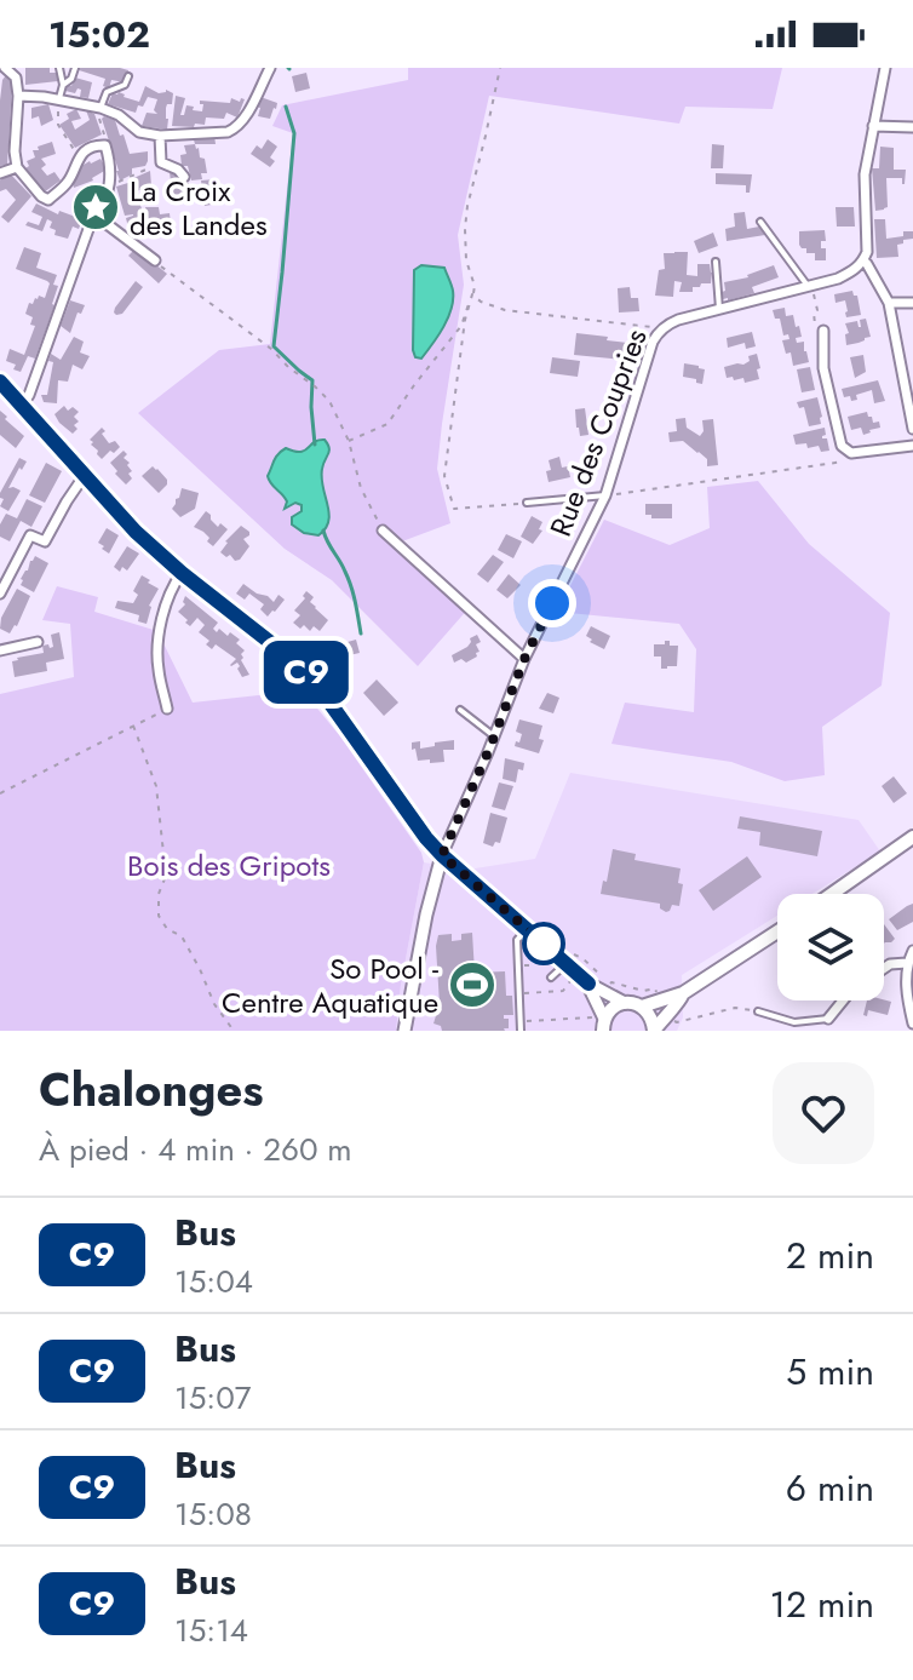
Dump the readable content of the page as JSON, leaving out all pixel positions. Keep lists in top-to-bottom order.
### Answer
{
  "streets": {
    "street": ["Rue des Coupries"]
  },
  "parks": ["Bois des Gripots"],
  "places": {
    "place": ["La Croix des Landes"],
    "sports": ["So Pool - Centre Aquatique"]
  },
  "lines": ["bus line C9"],
  "page": {
    "status": "15:02",
    "on_map": "C9",
    "heading": ["Chalonges", "À pied · 4 min · 260 m"],
    "list": [
      {
        "mark": "C9",
        "name": "Bus",
        "note": "15:04",
        "value": "2 min"
      },
      {
        "mark": "C9",
        "name": "Bus",
        "note": "15:07",
        "value": "5 min"
      },
      {
        "mark": "C9",
        "name": "Bus",
        "note": "15:08",
        "value": "6 min"
      },
      {
        "mark": "C9",
        "name": "Bus",
        "note": "15:14",
        "value": "12 min"
      }
    ]
  }
}
